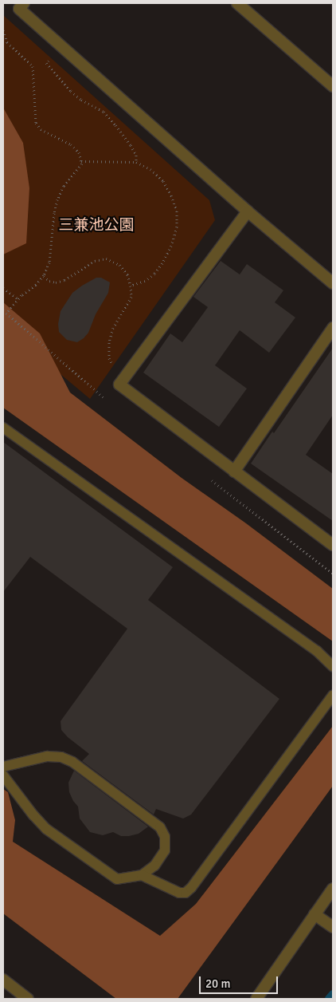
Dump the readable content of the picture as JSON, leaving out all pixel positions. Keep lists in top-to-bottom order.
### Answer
{
  "parks": ["三兼池公園"],
  "scale_bar": "20 m"
}
